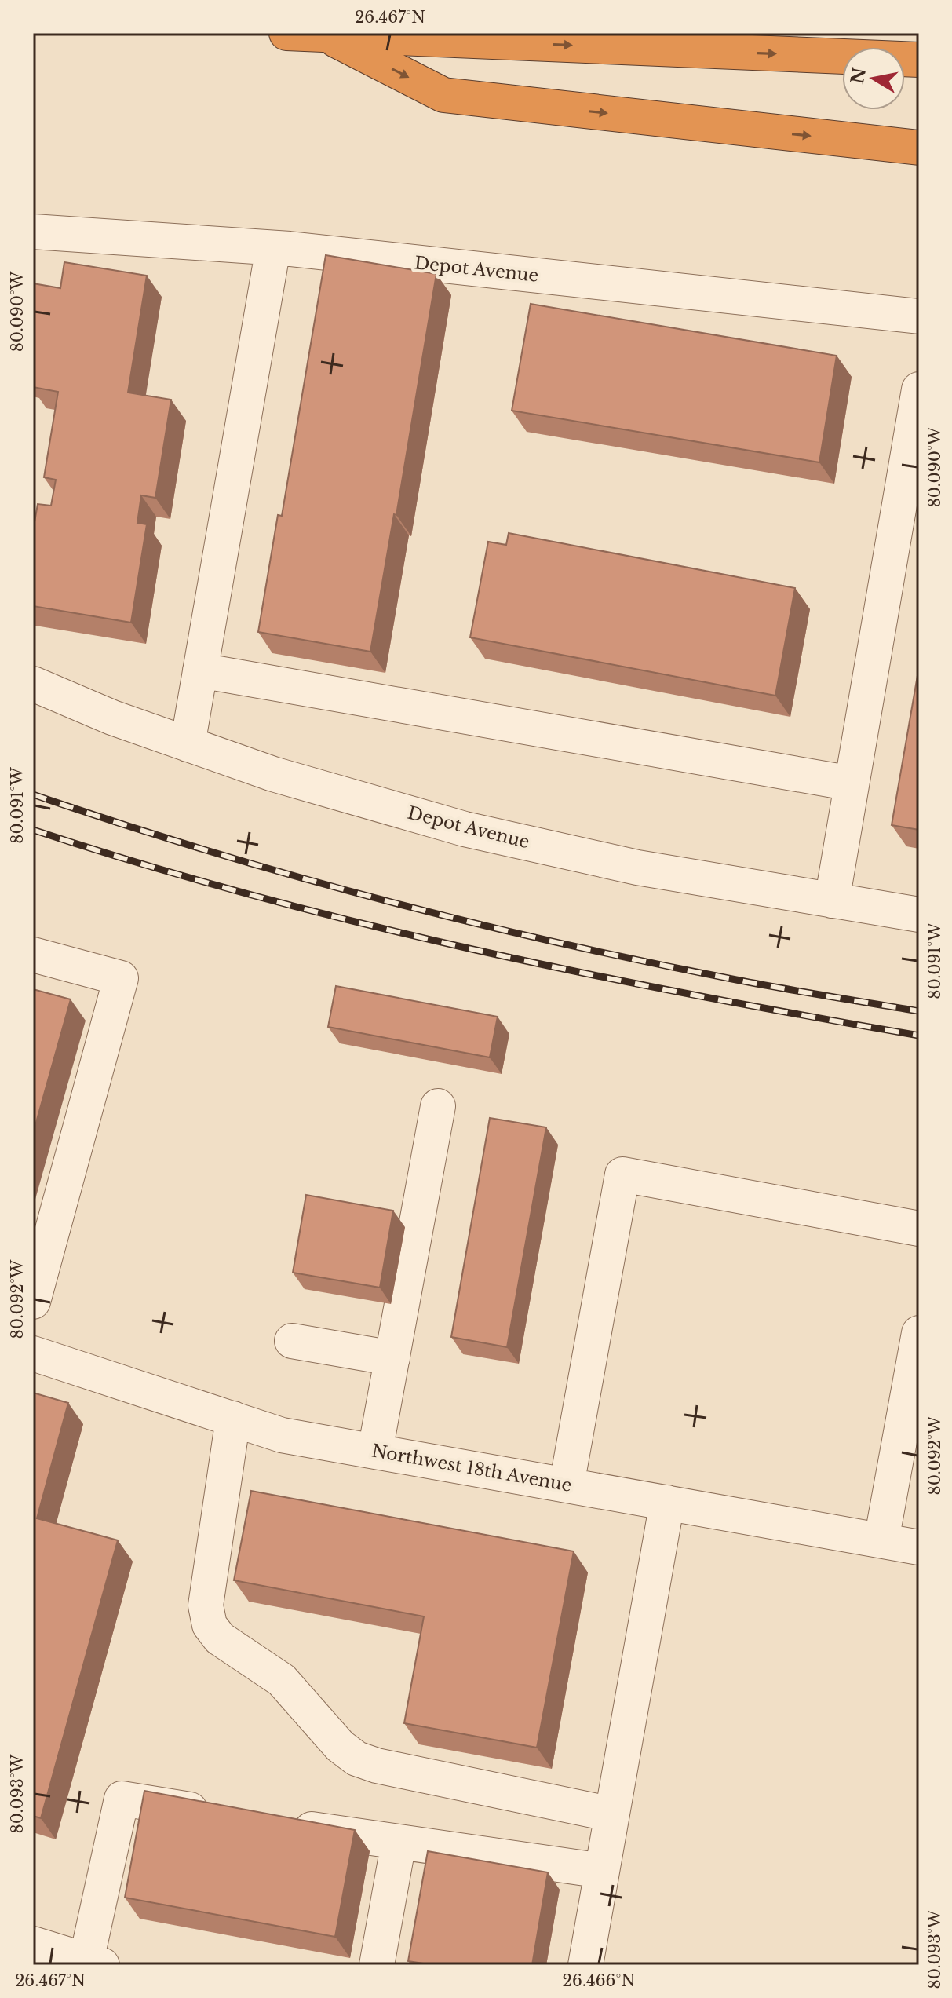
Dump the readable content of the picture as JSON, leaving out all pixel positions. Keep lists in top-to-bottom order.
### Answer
{
  "streets": {
    "street": ["Depot Avenue", "Northwest 18th Avenue"]
  },
  "north": "left",
  "coordinates": [
    "26.467°N",
    "80.090°W",
    "80.091°W",
    "80.092°W",
    "80.093°W",
    "26.466°N"
  ]
}
